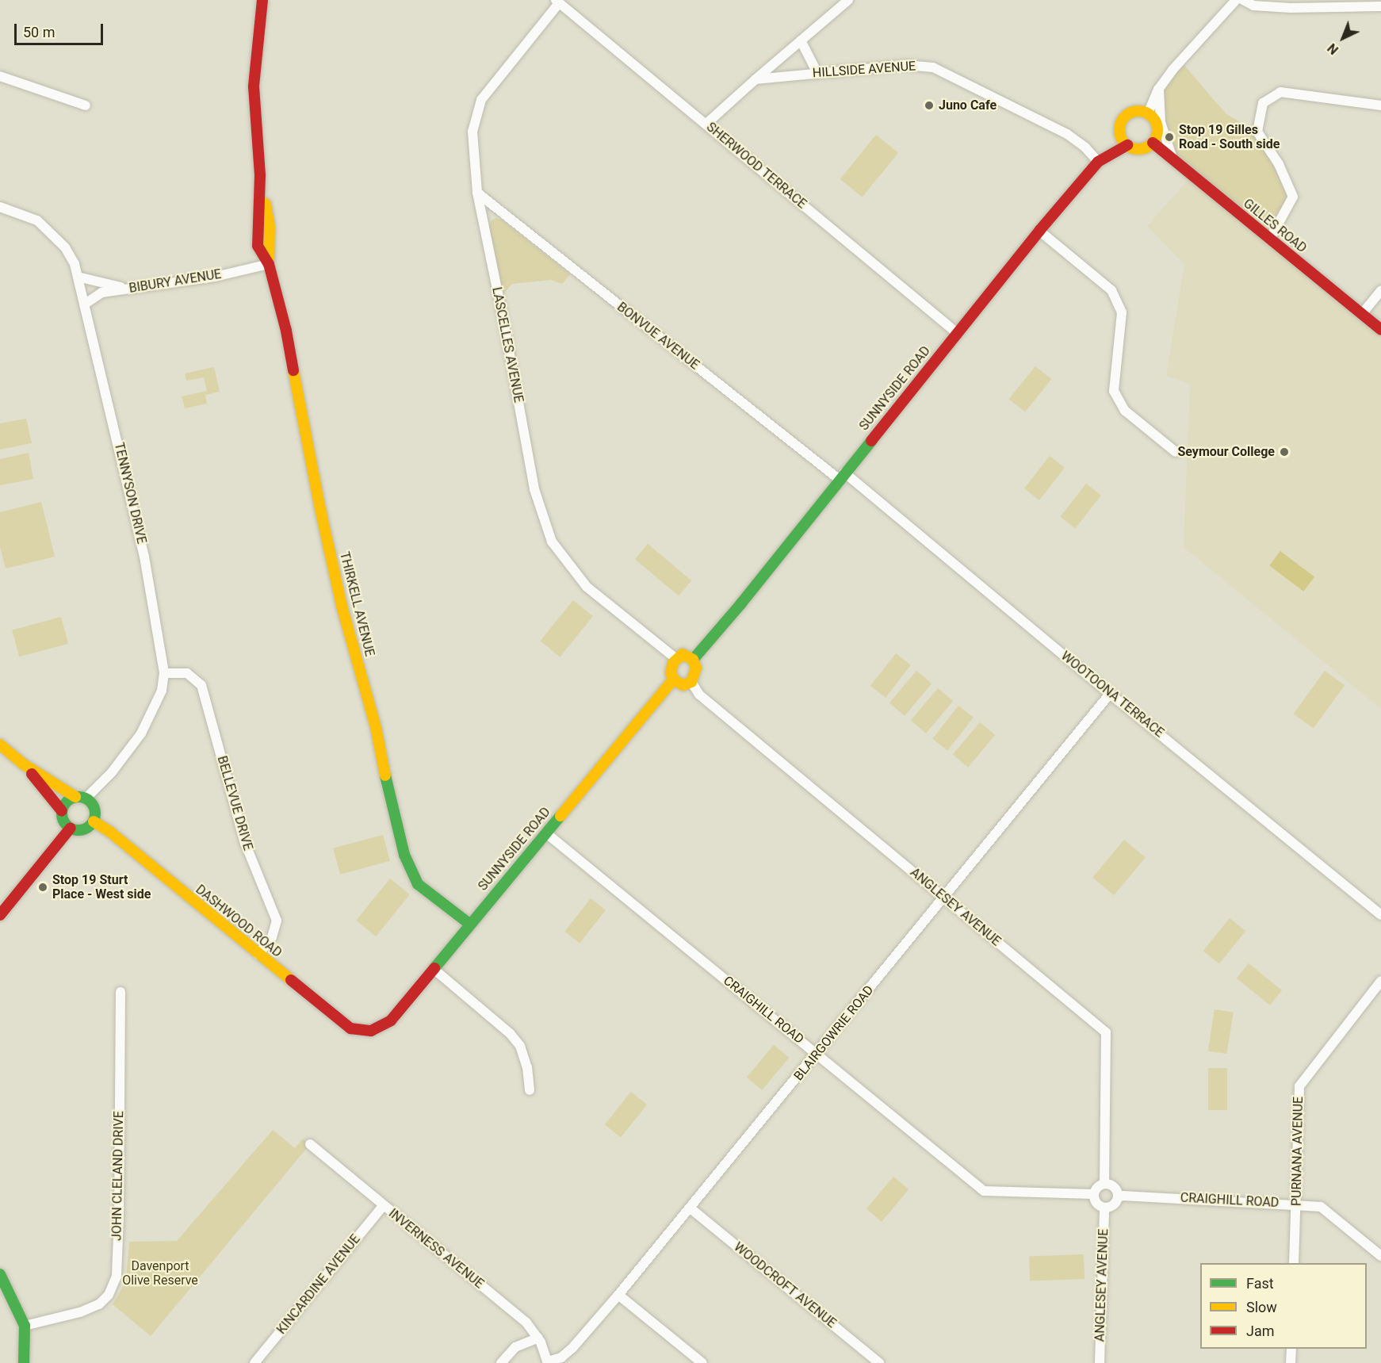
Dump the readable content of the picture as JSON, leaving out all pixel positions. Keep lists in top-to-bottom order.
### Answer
{
  "streets": {
    "street": [
      "HILLSIDE AVENUE",
      "SHERWOOD TERRACE",
      "GILLES ROAD",
      "BIBURY AVENUE",
      "BONVUE AVENUE",
      "LASCELLES AVENUE",
      "SUNNYSIDE ROAD",
      "TENNYSON DRIVE",
      "THIRKELL AVENUE",
      "WOOTOONA TERRACE",
      "BELLEVUE DRIVE",
      "ANGLESEY AVENUE",
      "DASHWOOD ROAD",
      "CRAIGHILL ROAD",
      "BLAIRGOWRIE ROAD",
      "PURNANA AVENUE",
      "JOHN CLELAND DRIVE",
      "INVERNESS AVENUE",
      "KINCARDINE AVENUE",
      "WOODCROFT AVENUE"
    ]
  },
  "crossings": [
    ["HILLSIDE AVENUE", "SUNNYSIDE ROAD"],
    ["SHERWOOD TERRACE", "LASCELLES AVENUE"],
    ["SHERWOOD TERRACE", "SUNNYSIDE ROAD"],
    ["GILLES ROAD", "SUNNYSIDE ROAD"],
    ["BIBURY AVENUE", "TENNYSON DRIVE"],
    ["BIBURY AVENUE", "THIRKELL AVENUE"],
    ["BONVUE AVENUE", "LASCELLES AVENUE"],
    ["BONVUE AVENUE", "SUNNYSIDE ROAD"],
    ["BONVUE AVENUE", "WOOTOONA TERRACE"],
    ["LASCELLES AVENUE", "SUNNYSIDE ROAD"],
    ["LASCELLES AVENUE", "ANGLESEY AVENUE"],
    ["SUNNYSIDE ROAD", "THIRKELL AVENUE"],
    ["SUNNYSIDE ROAD", "WOOTOONA TERRACE"],
    ["SUNNYSIDE ROAD", "ANGLESEY AVENUE"],
    ["SUNNYSIDE ROAD", "DASHWOOD ROAD"],
    ["SUNNYSIDE ROAD", "CRAIGHILL ROAD"],
    ["TENNYSON DRIVE", "BELLEVUE DRIVE"],
    ["TENNYSON DRIVE", "DASHWOOD ROAD"],
    ["WOOTOONA TERRACE", "BLAIRGOWRIE ROAD"],
    ["BELLEVUE DRIVE", "DASHWOOD ROAD"],
    ["ANGLESEY AVENUE", "CRAIGHILL ROAD"],
    ["ANGLESEY AVENUE", "BLAIRGOWRIE ROAD"],
    ["CRAIGHILL ROAD", "BLAIRGOWRIE ROAD"],
    ["CRAIGHILL ROAD", "PURNANA AVENUE"],
    ["BLAIRGOWRIE ROAD", "INVERNESS AVENUE"],
    ["BLAIRGOWRIE ROAD", "WOODCROFT AVENUE"],
    ["INVERNESS AVENUE", "KINCARDINE AVENUE"]
  ],
  "parks": ["Davenport Olive Reserve"],
  "places": [
    "Juno Cafe",
    "Stop 19 Gilles Road - South side",
    "Seymour College",
    "Stop 19 Sturt Place - West side"
  ],
  "legend": ["Fast", "Slow", "Jam"],
  "scale_bar": "50 m",
  "north": "bottom left"
}
